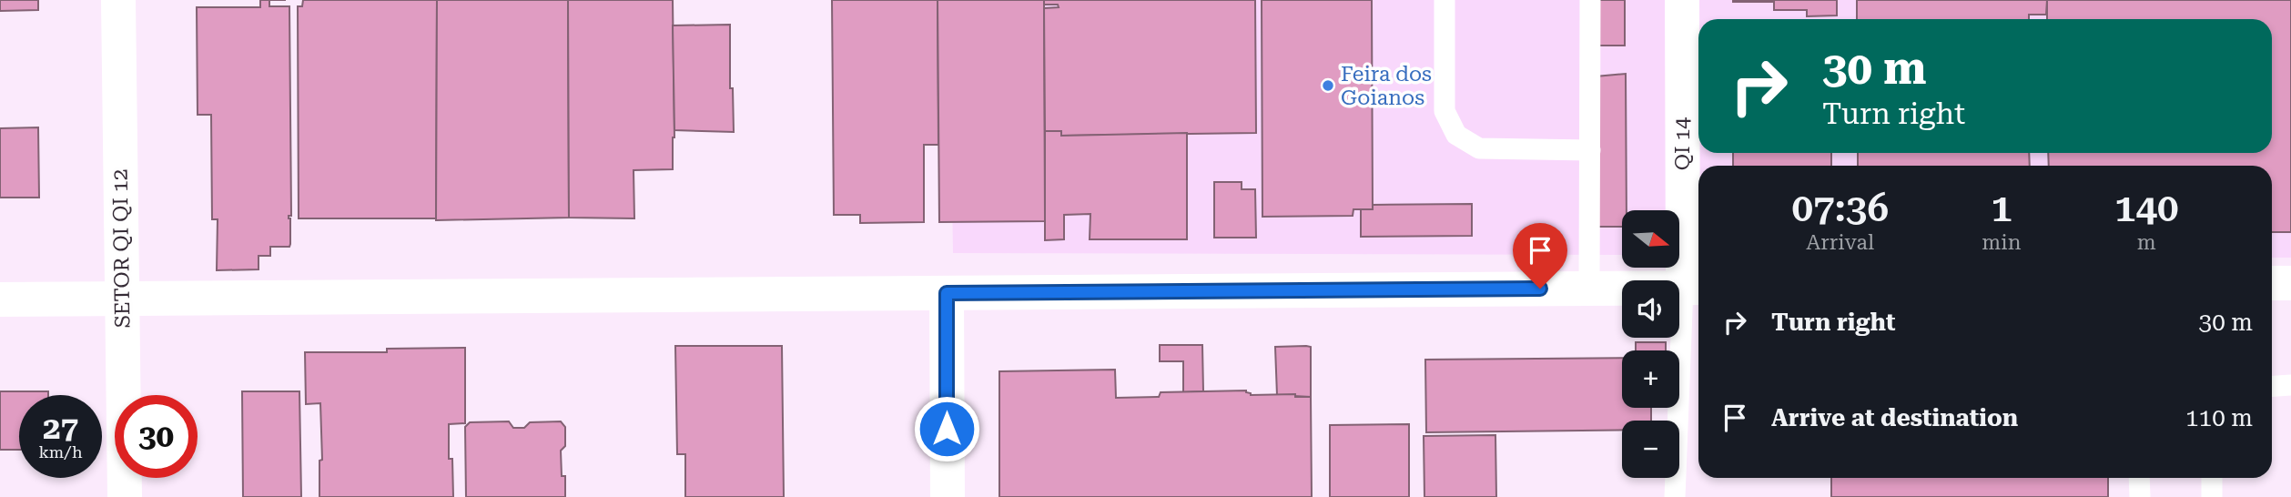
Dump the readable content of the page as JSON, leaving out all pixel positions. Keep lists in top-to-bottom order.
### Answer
{
  "streets": {
    "street": ["QI 14", "SETOR QI QI 12"]
  },
  "places": ["Feira dos Goianos"],
  "north": "right",
  "page": {
    "turn": ["30 m", "Turn right"],
    "eta": [
      "07:36",
      "Arrival",
      "1",
      "min",
      "140",
      "m"
    ],
    "map_buttons": ["+", "−"],
    "list": [
      {
        "name": "Turn right",
        "value": "30 m"
      },
      {
        "name": "Arrive at destination",
        "value": "110 m"
      }
    ],
    "speed": "27 km/h",
    "limit": "30"
  }
}
